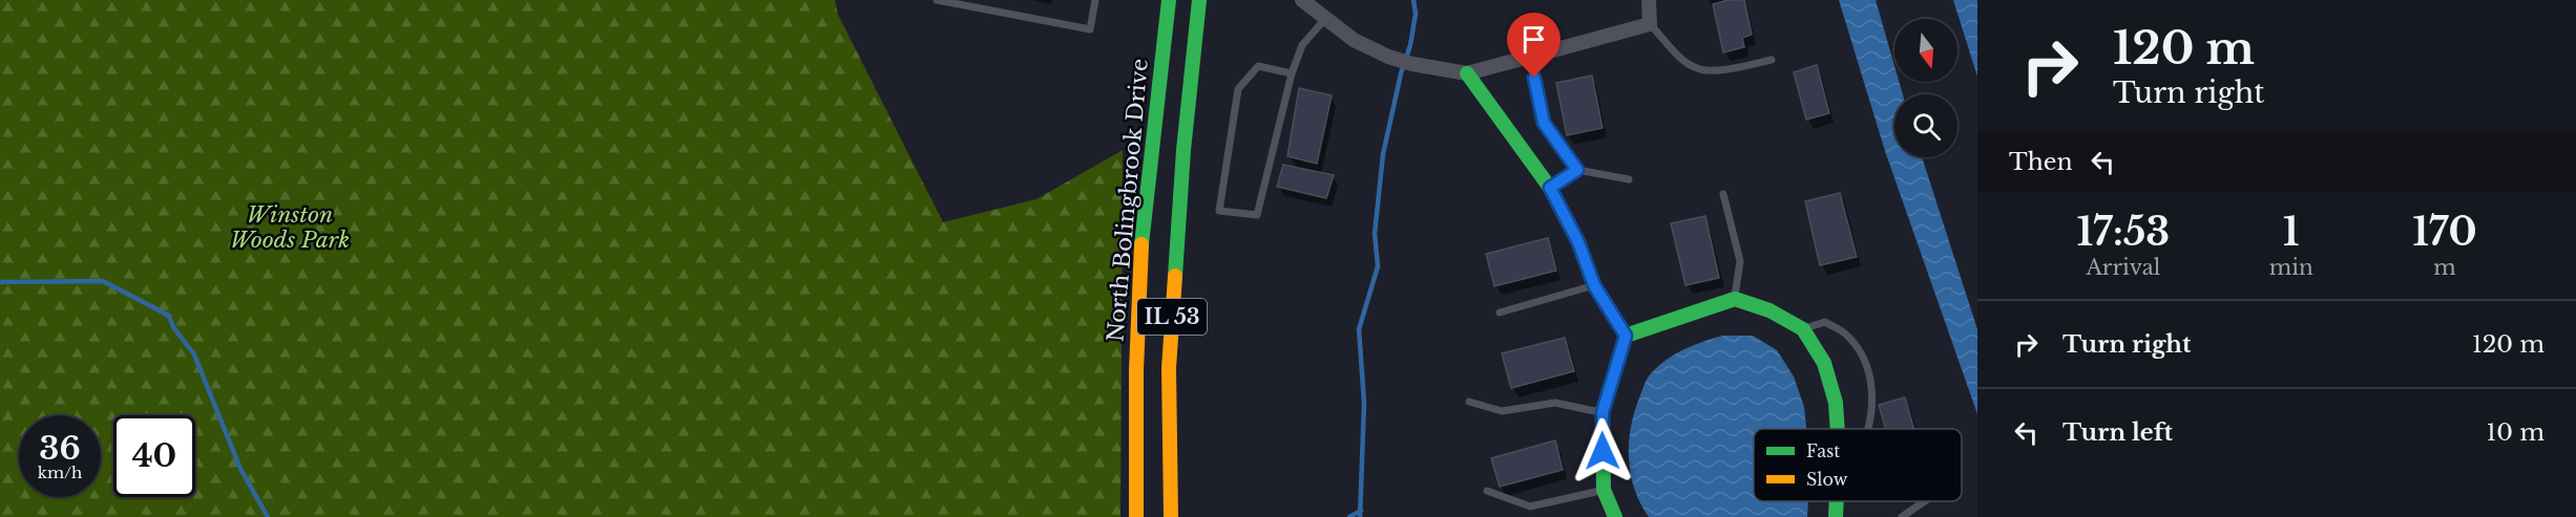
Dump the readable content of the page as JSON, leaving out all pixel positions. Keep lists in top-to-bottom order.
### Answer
{
  "streets": {
    "main road": ["North Bolingbrook Drive", "IL 53"]
  },
  "parks": ["Winston Woods Park"],
  "legend": ["Fast", "Slow"],
  "north": "bottom",
  "page": {
    "turn": ["120 m", "Turn right"],
    "then": "Then",
    "eta": [
      "17:53",
      "Arrival",
      "1",
      "min",
      "170",
      "m"
    ],
    "list": [
      {
        "name": "Turn right",
        "value": "120 m"
      },
      {
        "name": "Turn left",
        "value": "10 m"
      }
    ],
    "speed": "36 km/h",
    "limit": "40"
  }
}
